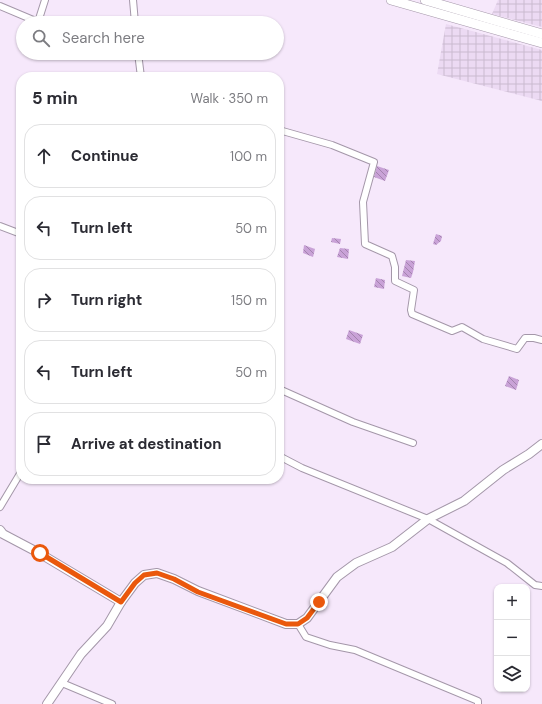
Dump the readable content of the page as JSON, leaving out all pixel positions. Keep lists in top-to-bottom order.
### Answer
{
  "page": {
    "search": "Search here",
    "heading": ["5 min", "Walk · 350 m"],
    "list": [
      ["Continue", "100 m"],
      ["Turn left", "50 m"],
      ["Turn right", "150 m"],
      ["Turn left", "50 m"],
      "Arrive at destination"
    ],
    "map_buttons": ["+", "−"]
  }
}
